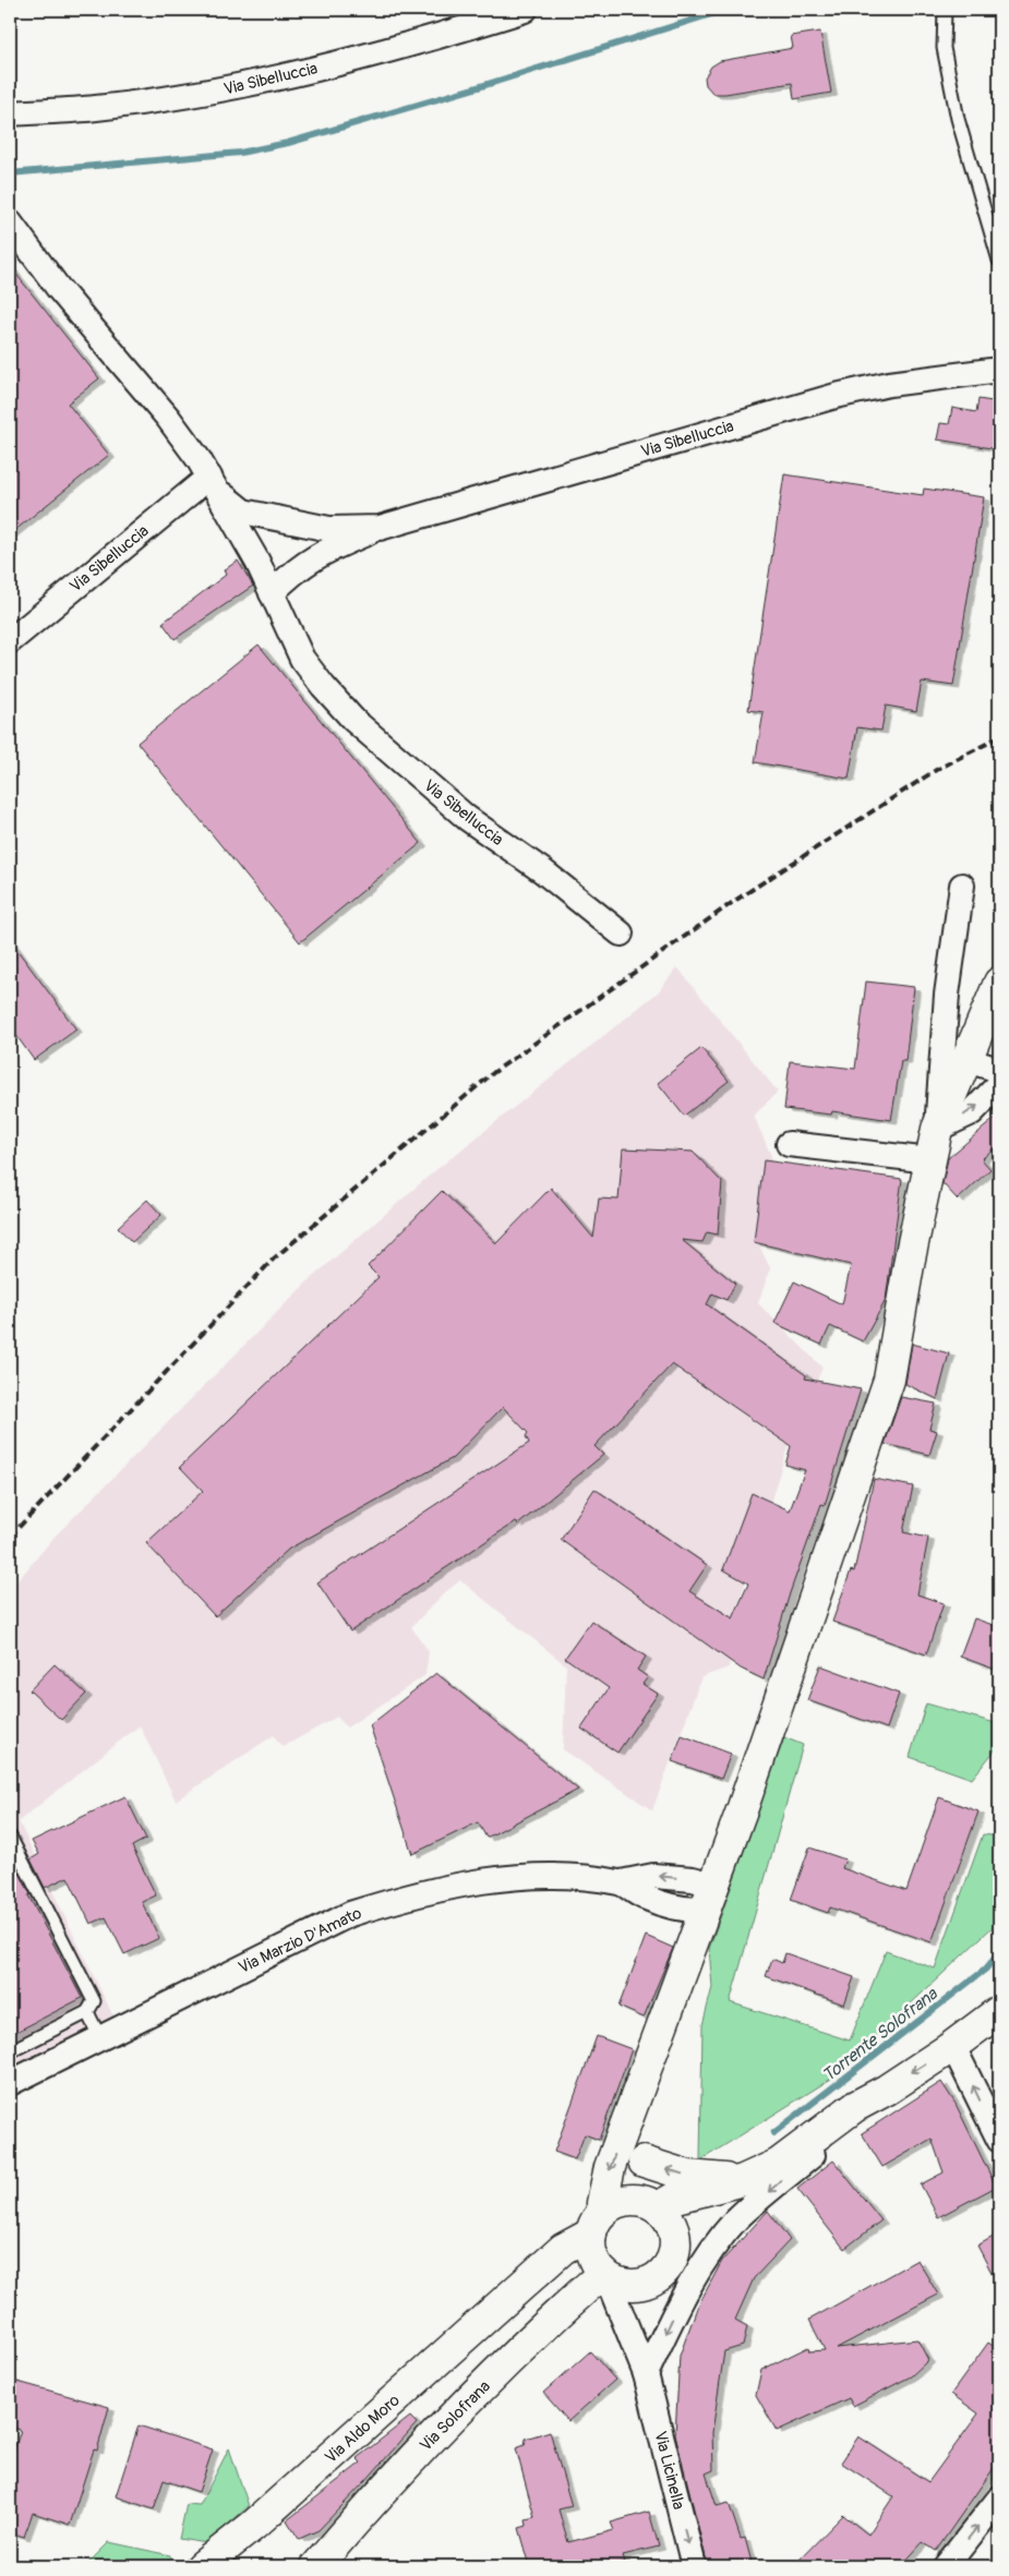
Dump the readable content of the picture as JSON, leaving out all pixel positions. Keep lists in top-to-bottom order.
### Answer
{
  "streets": {
    "main road": ["Via Solofrana", "Via Aldo Moro"],
    "street": ["Via Sibelluccia", "Via Marzio D'Amato", "Via Licinella"]
  },
  "crossings": [
    ["Via Solofrana", "Via Aldo Moro"],
    ["Via Solofrana", "Via Licinella"],
    ["Via Aldo Moro", "Via Licinella"]
  ],
  "one_way": ["Via Licinella"],
  "water": ["Torrente Solofrana"]
}
